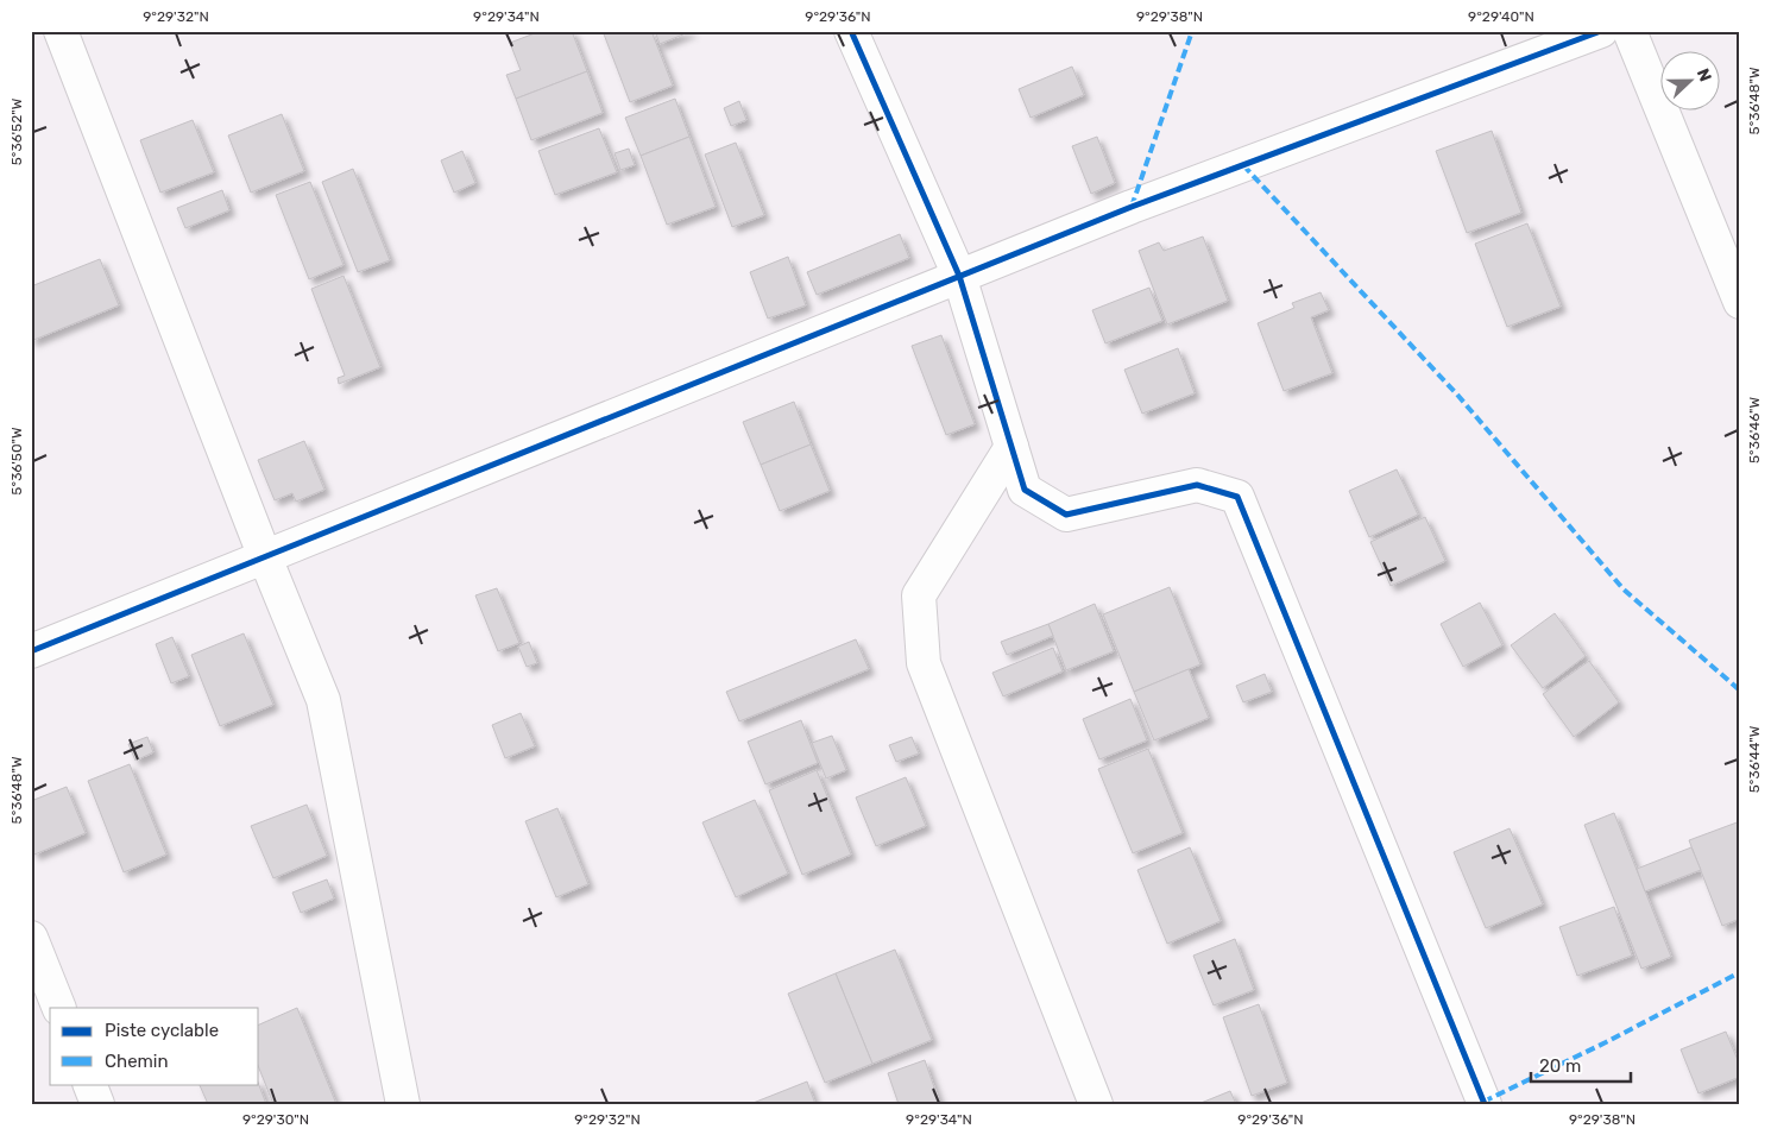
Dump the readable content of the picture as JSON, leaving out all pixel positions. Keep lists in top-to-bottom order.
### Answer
{
  "legend": ["Piste cyclable", "Chemin"],
  "scale_bar": "20 m",
  "north": "right",
  "coordinates": [
    "9°29'32\"N",
    "9°29'34\"N",
    "9°29'36\"N",
    "9°29'38\"N",
    "9°29'40\"N",
    "5°36'48\"W",
    "5°36'52\"W",
    "5°36'46\"W",
    "5°36'50\"W",
    "5°36'44\"W",
    "9°29'30\"N"
  ]
}
